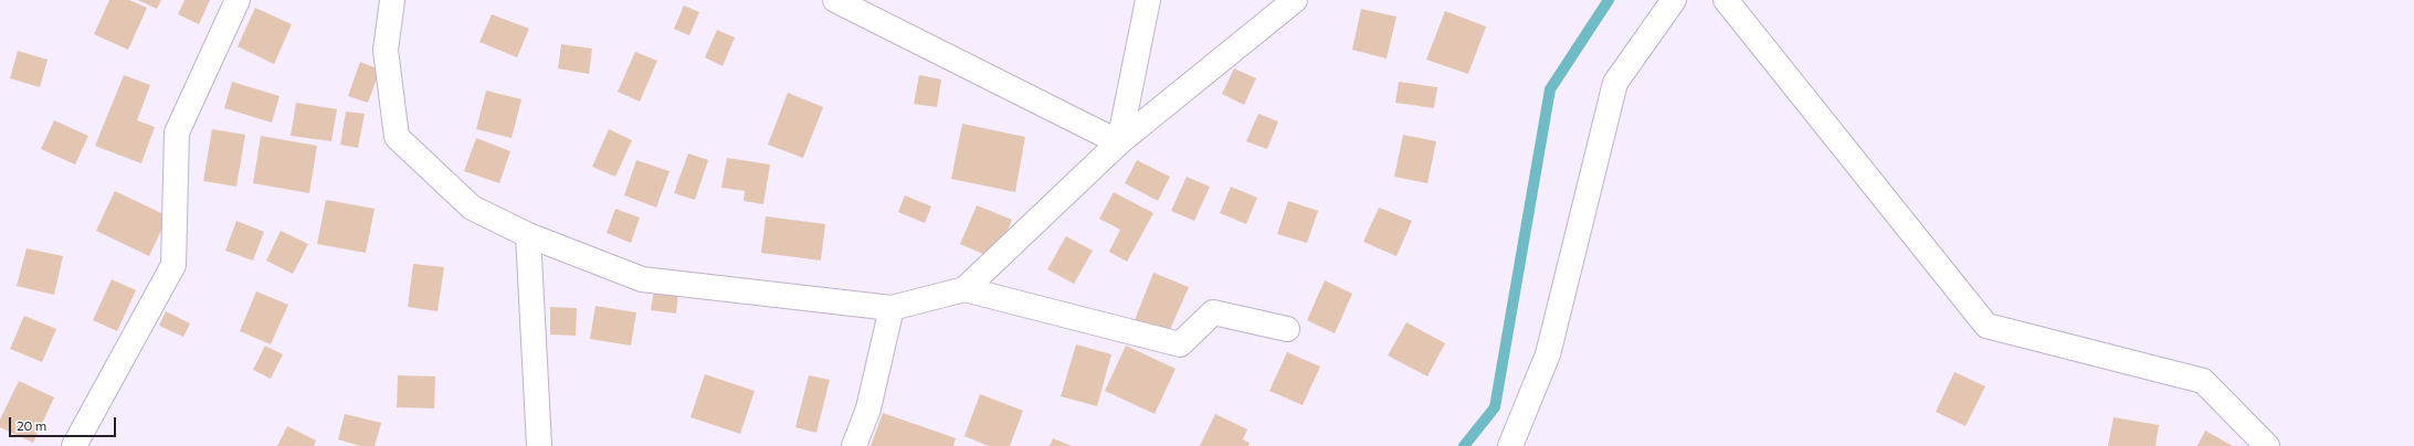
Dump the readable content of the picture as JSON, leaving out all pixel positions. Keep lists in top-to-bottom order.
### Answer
{
  "scale_bar": "20 m"
}
